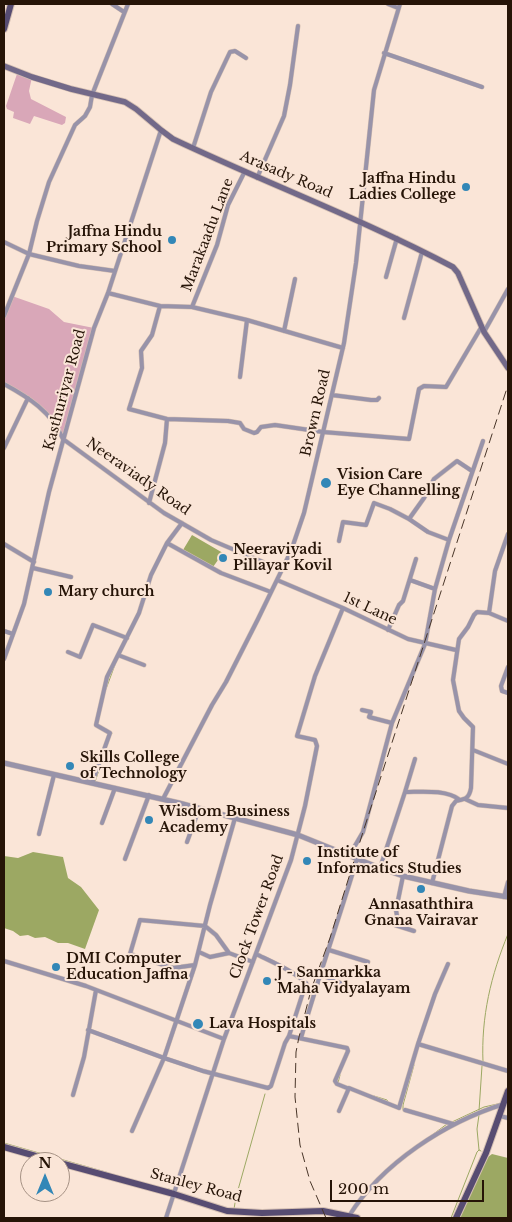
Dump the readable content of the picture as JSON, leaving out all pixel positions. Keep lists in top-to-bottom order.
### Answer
{
  "streets": {
    "main road": ["Arasady Road", "Stanley Road"],
    "street": [
      "Marakaadu Lane",
      "Kasthuriyar Road",
      "Brown Road",
      "Neeraviady Road",
      "1st Lane",
      "Clock Tower Road"
    ]
  },
  "crossings": [
    ["Arasady Road", "Marakaadu Lane"],
    ["Arasady Road", "Kasthuriyar Road"],
    ["Arasady Road", "Brown Road"],
    ["Kasthuriyar Road", "Neeraviady Road"],
    ["Brown Road", "Neeraviady Road"],
    ["Brown Road", "1st Lane"],
    ["1st Lane", "Clock Tower Road"],
    ["Clock Tower Road", "Stanley Road"]
  ],
  "places": [
    "Jaffna Hindu Ladies College",
    "Jaffna Hindu Primary School",
    "Vision Care Eye Channelling",
    "Neeraviyadi Pillayar Kovil",
    "Mary church",
    "Skills College of Technology",
    "Wisdom Business Academy",
    "Institute of Informatics Studies",
    "Annasaththira Gnana Vairavar",
    "DMI Computer Education Jaffna",
    "J - Sanmarkka Maha Vidyalayam",
    "Lava Hospitals"
  ],
  "scale_bar": "200 m",
  "north": "top"
}
